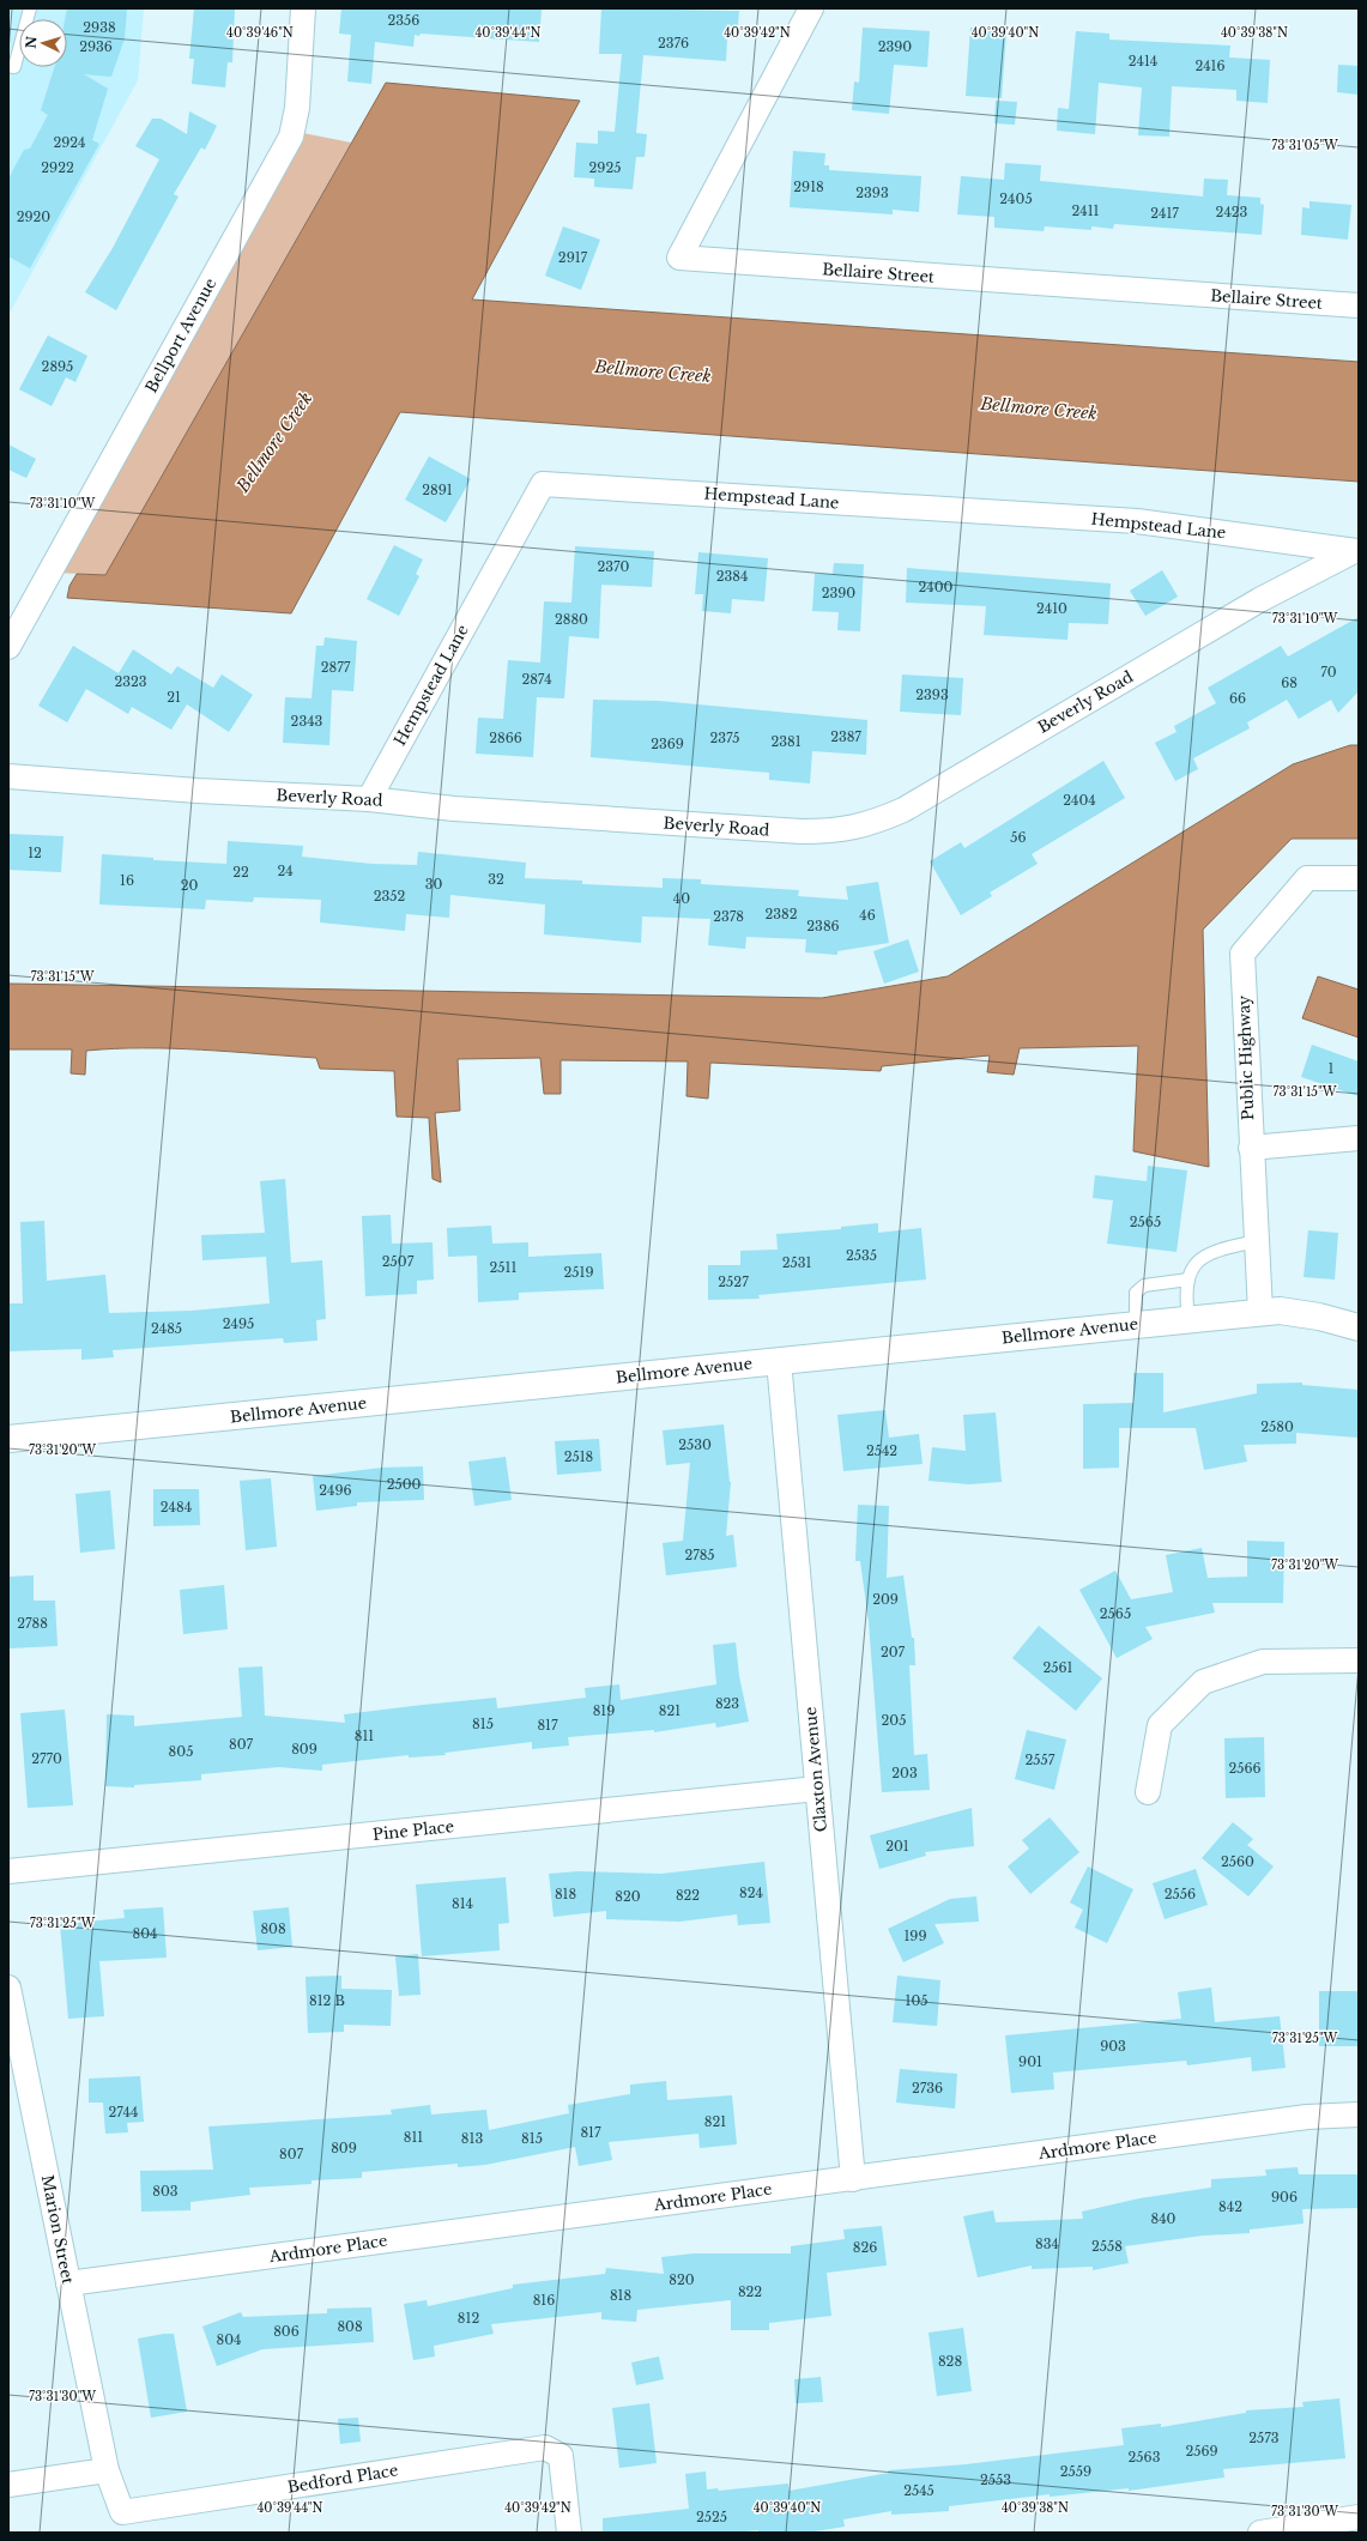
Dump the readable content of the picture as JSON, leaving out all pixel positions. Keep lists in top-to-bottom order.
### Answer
{
  "streets": {
    "street": [
      "Bellaire Street",
      "Bellport Avenue",
      "Hempstead Lane",
      "Beverly Road",
      "Public Highway",
      "Bellmore Avenue",
      "Claxton Avenue",
      "Pine Place",
      "Ardmore Place",
      "Marion Street",
      "Bedford Place"
    ]
  },
  "crossings": [
    ["Hempstead Lane", "Beverly Road"],
    ["Public Highway", "Bellmore Avenue"],
    ["Bellmore Avenue", "Claxton Avenue"],
    ["Claxton Avenue", "Pine Place"],
    ["Claxton Avenue", "Ardmore Place"],
    ["Ardmore Place", "Marion Street"],
    ["Marion Street", "Bedford Place"]
  ],
  "water": ["Bellmore Creek"],
  "house_numbers": [
    "2356",
    "2938",
    "2376",
    "2936",
    "2390",
    "2414",
    "2416",
    "2924",
    "2922",
    "2925",
    "2918",
    "2393",
    "2405",
    "2411",
    "2423",
    "2417",
    "2920",
    "2917",
    "2895",
    "2891",
    "2370",
    "2384",
    "2400",
    "2390",
    "2410",
    "2880",
    "2877",
    "70",
    "2874",
    "2323",
    "68",
    "2393",
    "21",
    "66",
    "2343",
    "2387",
    "2866",
    "2375",
    "2381",
    "2369",
    "2404",
    "56",
    "12",
    "24",
    "22",
    "32",
    "16",
    "30",
    "20",
    "2352",
    "40",
    "2382",
    "46",
    "2378",
    "2386",
    "1",
    "2565",
    "2535",
    "2507",
    "2531",
    "2511",
    "2519",
    "2527",
    "2495",
    "2485",
    "2580",
    "2530",
    "2542",
    "2518",
    "2500",
    "2496",
    "2484",
    "2785",
    "209",
    "2565",
    "2788",
    "207",
    "2561",
    "823",
    "819",
    "821",
    "205",
    "815",
    "817",
    "811",
    "807",
    "809",
    "805",
    "2770",
    "2557",
    "2566",
    "203",
    "201",
    "2560",
    "824",
    "818",
    "2556",
    "822",
    "820",
    "814",
    "808",
    "804",
    "199",
    "812 B",
    "105",
    "903",
    "901",
    "2736",
    "2744",
    "821",
    "817",
    "811",
    "813",
    "815",
    "809",
    "807",
    "803",
    "906",
    "842",
    "840",
    "834",
    "2558",
    "826",
    "820",
    "822",
    "818",
    "816",
    "812",
    "808",
    "806",
    "804",
    "828",
    "2573",
    "2569",
    "2563",
    "2559",
    "2553",
    "2545",
    "2525"
  ],
  "north": "left",
  "coordinates": [
    "40°39'40\"N",
    "40°39'38\"N",
    "40°39'46\"N",
    "40°39'44\"N",
    "40°39'42\"N",
    "73°31'05\"W",
    "73°31'10\"W",
    "73°31'15\"W",
    "73°31'20\"W",
    "73°31'25\"W",
    "73°31'30\"W"
  ]
}
